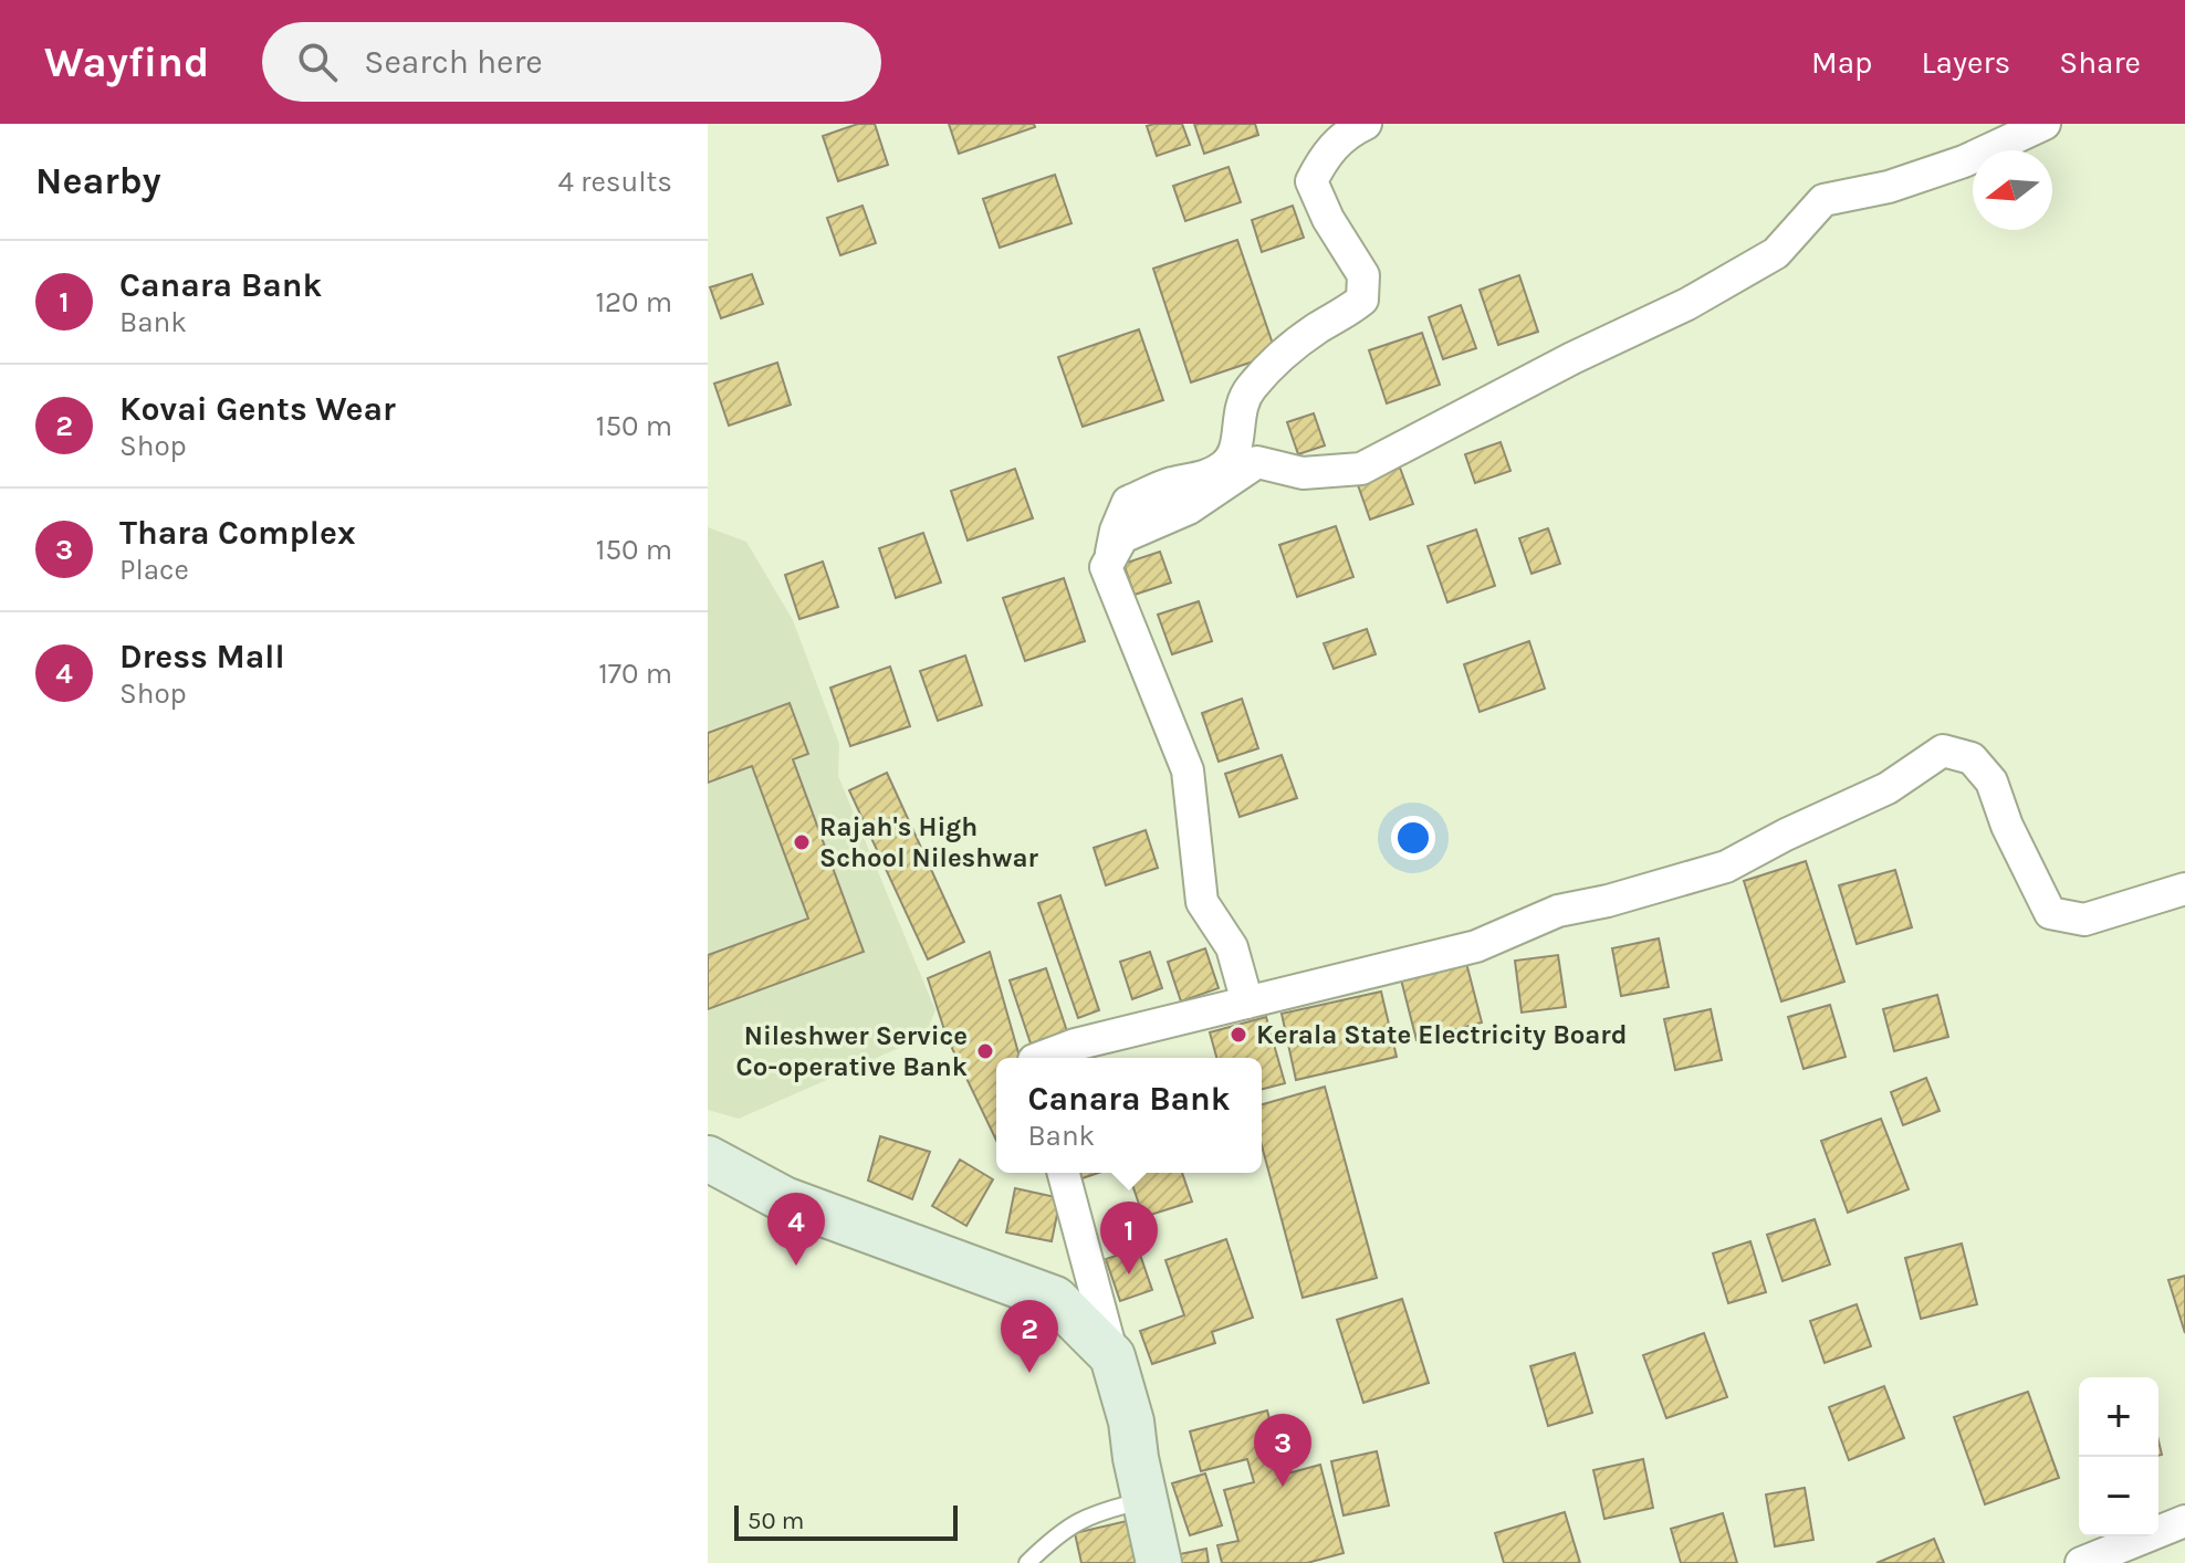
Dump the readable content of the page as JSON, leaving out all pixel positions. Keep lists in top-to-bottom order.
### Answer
{
  "places": ["Rajah's High School Nileshwar", "Kerala State Electricity Board", "Nileshwer Service Co-operative Bank"],
  "scale_bar": "50 m",
  "north": "left",
  "page": {
    "header": "Wayfind",
    "search": "Search here",
    "nav": ["Map", "Layers", "Share"],
    "heading": ["Nearby", "4 results"],
    "list": [
      {
        "mark": "1",
        "name": "Canara Bank",
        "note": "Bank",
        "value": "120 m"
      },
      {
        "mark": "2",
        "name": "Kovai Gents Wear",
        "note": "Shop",
        "value": "150 m"
      },
      {
        "mark": "3",
        "name": "Thara Complex",
        "note": "Place",
        "value": "150 m"
      },
      {
        "mark": "4",
        "name": "Dress Mall",
        "note": "Shop",
        "value": "170 m"
      }
    ],
    "popup": ["Canara Bank", "Bank"],
    "pins": [
      "4",
      "1",
      "2",
      "3"
    ],
    "map_buttons": ["+", "−"],
    "scale": "50 m"
  }
}
